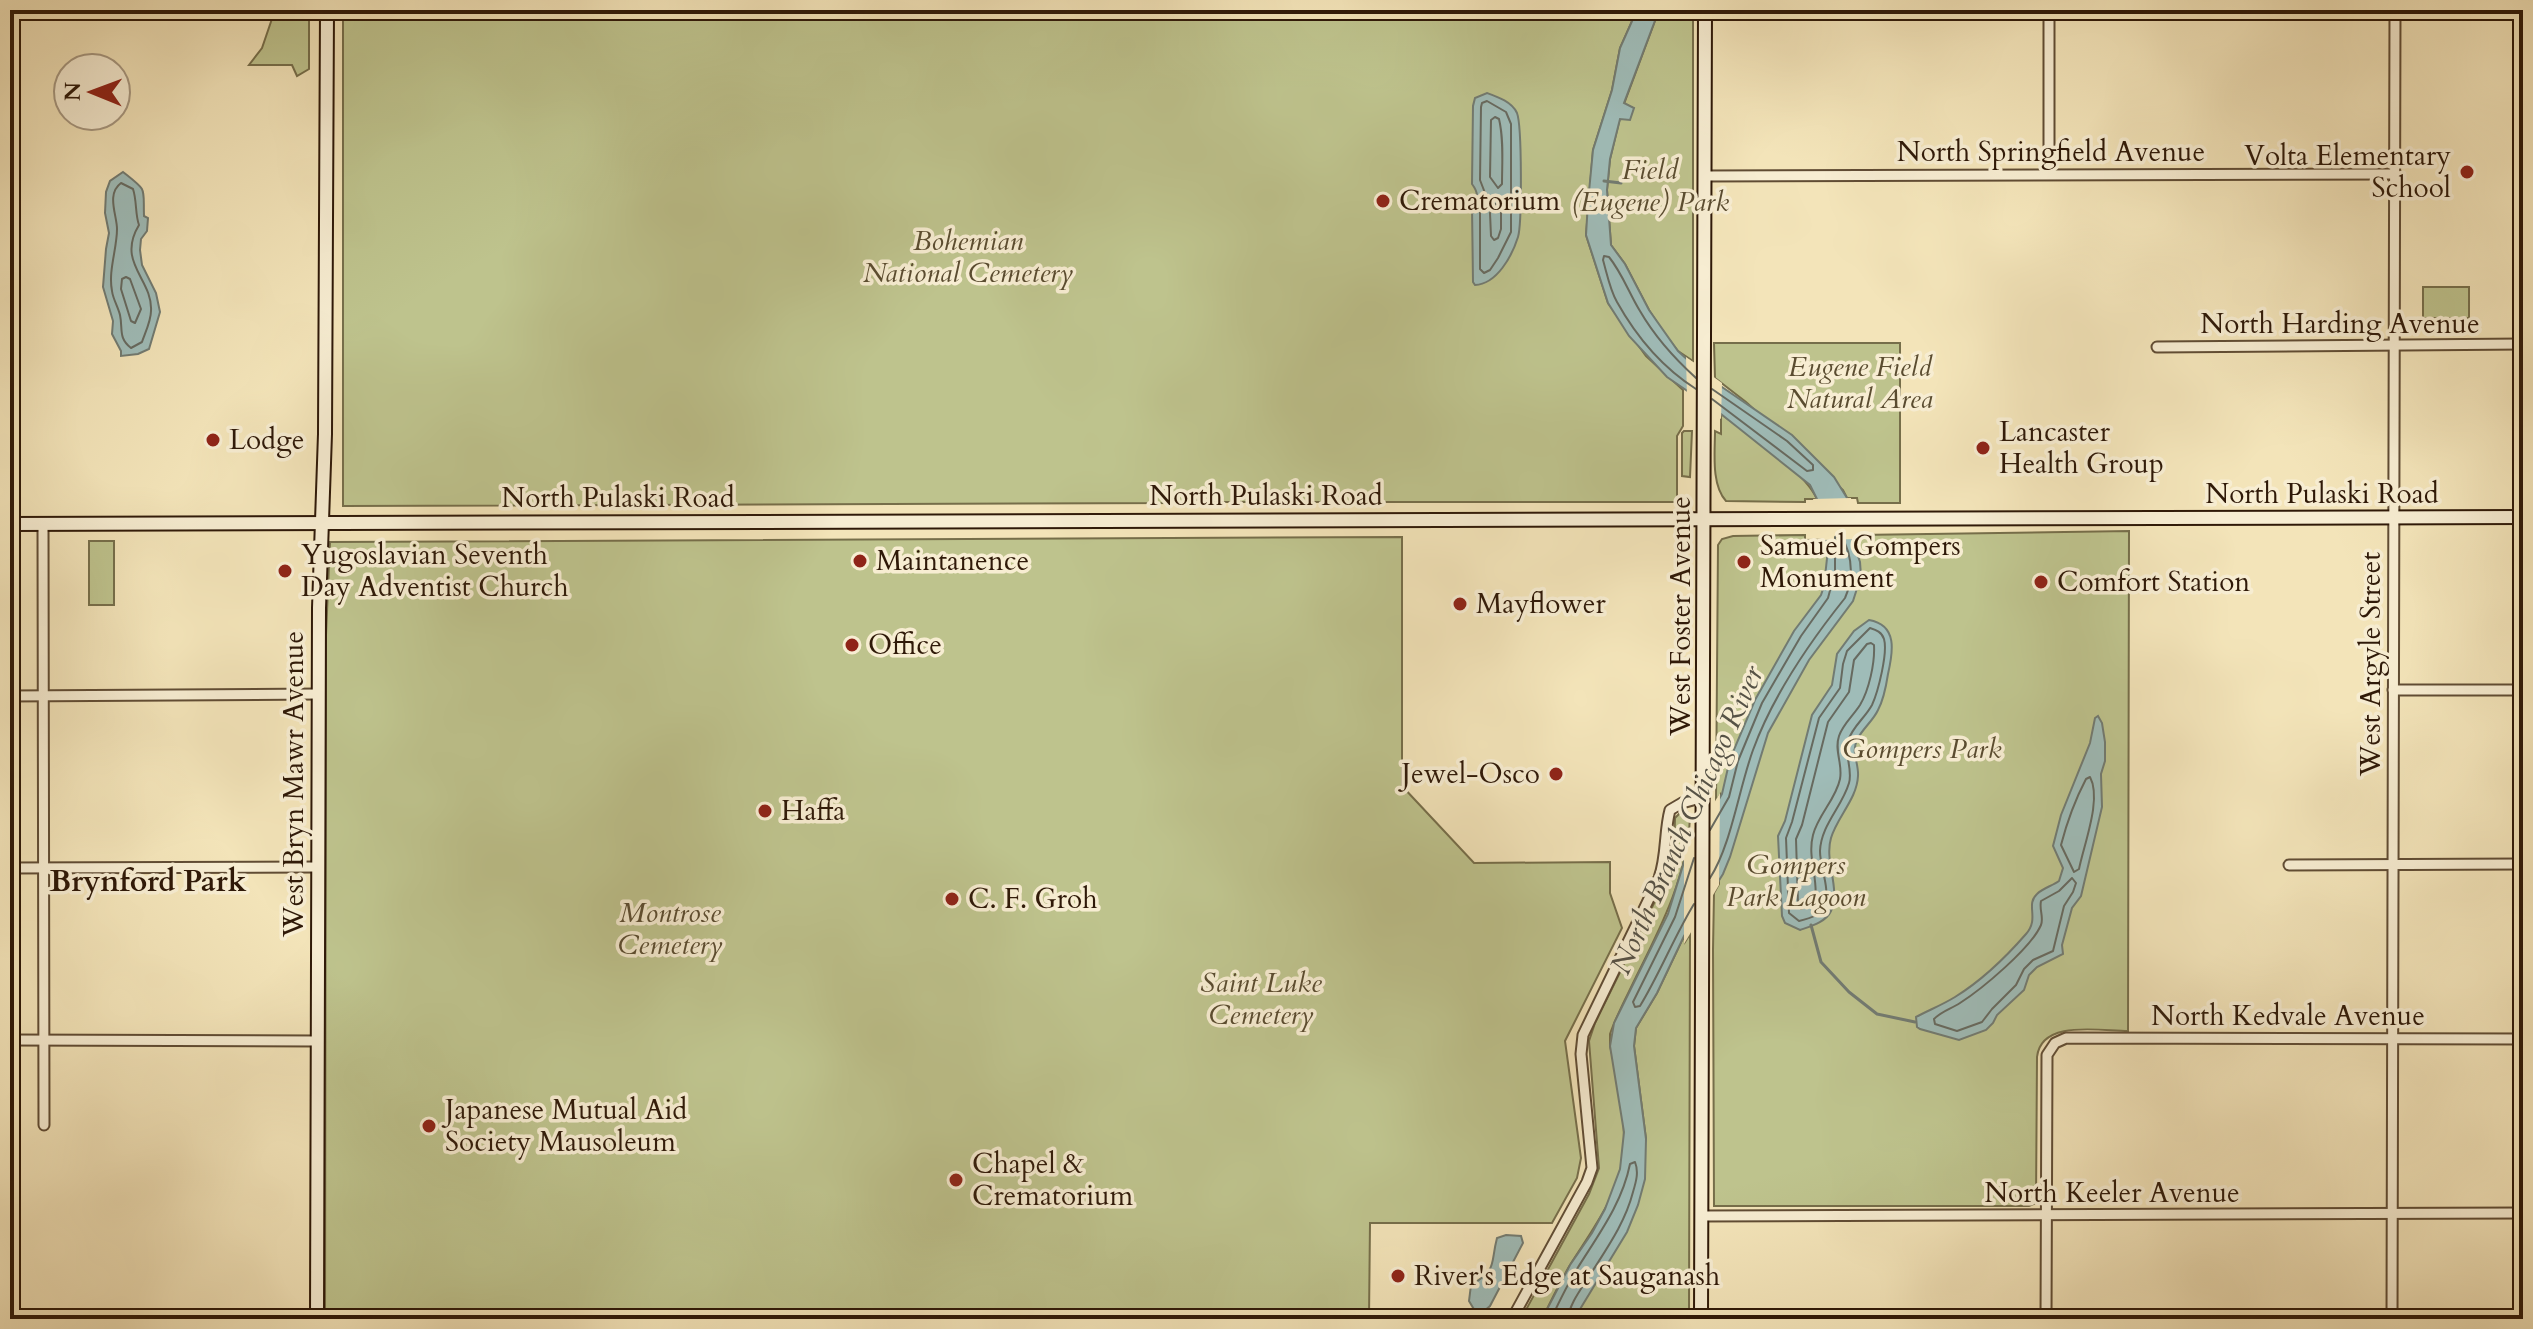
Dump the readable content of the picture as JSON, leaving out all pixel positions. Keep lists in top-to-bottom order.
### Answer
{
  "streets": {
    "main road": ["North Pulaski Road", "West Foster Avenue", "West Bryn Mawr Avenue"],
    "street": [
      "North Springfield Avenue",
      "North Harding Avenue",
      "West Argyle Street",
      "North Kedvale Avenue",
      "North Keeler Avenue"
    ]
  },
  "crossings": [
    ["North Springfield Avenue", "West Foster Avenue"],
    ["North Springfield Avenue", "West Argyle Street"],
    ["North Harding Avenue", "West Argyle Street"],
    ["North Pulaski Road", "West Foster Avenue"],
    ["North Pulaski Road", "West Argyle Street"],
    ["North Pulaski Road", "West Bryn Mawr Avenue"],
    ["West Foster Avenue", "North Keeler Avenue"],
    ["West Argyle Street", "North Kedvale Avenue"],
    ["West Argyle Street", "North Keeler Avenue"],
    ["North Kedvale Avenue", "North Keeler Avenue"]
  ],
  "districts": ["Brynford Park"],
  "water": ["North Branch Chicago River"],
  "parks": [
    "Field (Eugene) Park",
    "Bohemian National Cemetery",
    "Eugene Field Natural Area",
    "Gompers Park",
    "Gompers Park Lagoon",
    "Montrose Cemetery",
    "Saint Luke Cemetery"
  ],
  "places": [
    "Volta Elementary School",
    "Crematorium",
    "Lodge",
    "Lancaster Health Group",
    "Maintanence",
    "Samuel Gompers Monument",
    "Yugoslavian Seventh Day Adventist Church",
    "Comfort Station",
    "Mayflower",
    "Office",
    "Jewel-Osco",
    "Haffa",
    "C. F. Groh",
    "Japanese Mutual Aid Society Mausoleum",
    "Chapel & Crematorium",
    "River's Edge at Sauganash"
  ],
  "north": "left"
}
